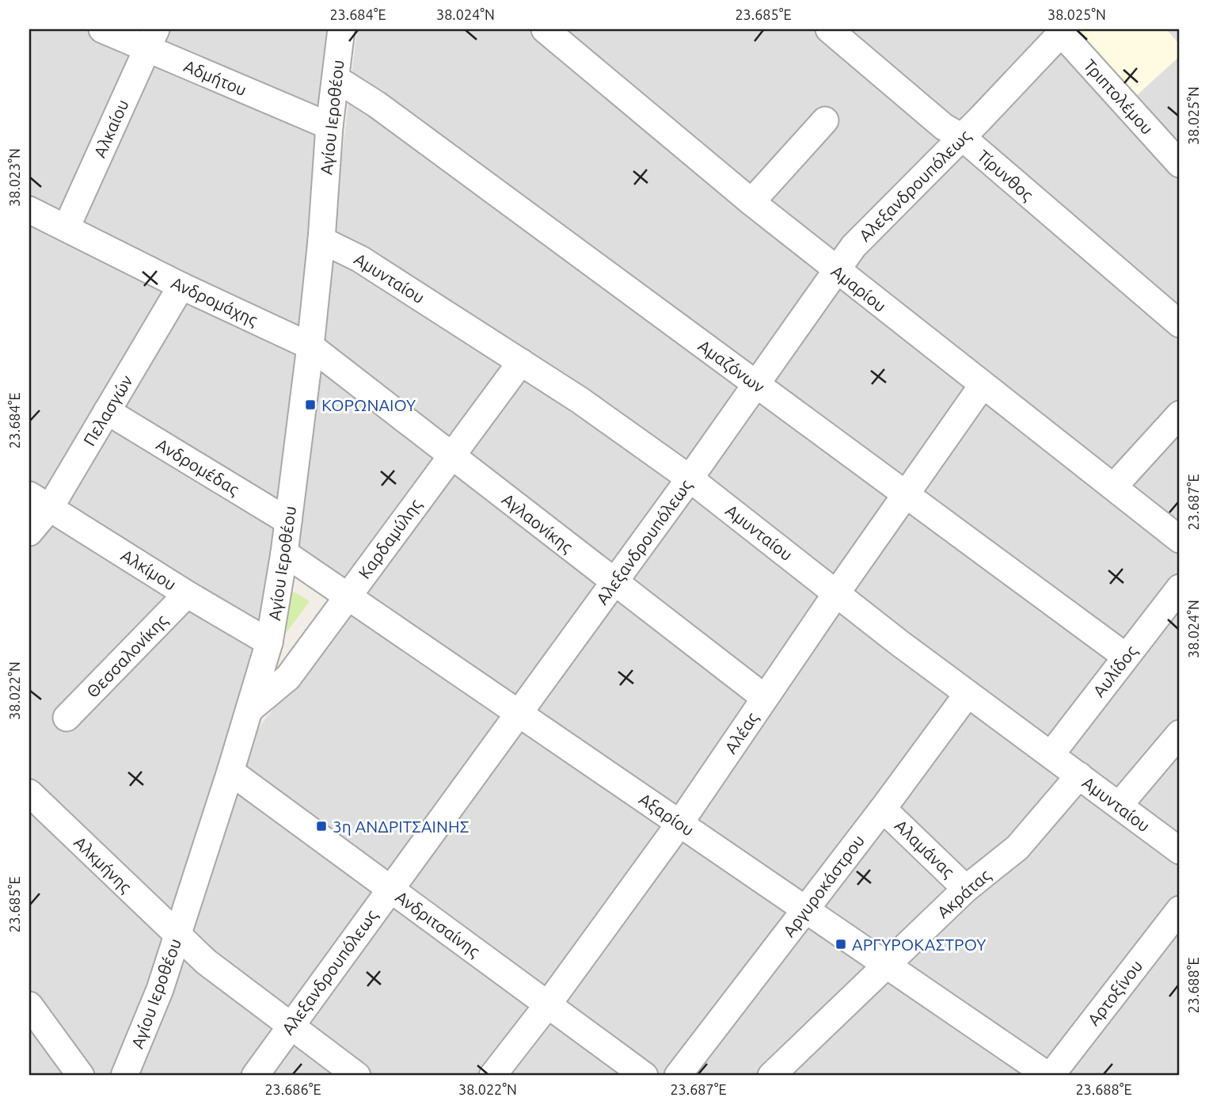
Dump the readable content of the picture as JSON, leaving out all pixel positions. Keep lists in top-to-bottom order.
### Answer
{
  "streets": {
    "street": [
      "Αδμήτου",
      "Τριπτολέμου",
      "Αγίου Ιεροθέου",
      "Αλκαίου",
      "Τίρυνθος",
      "Αλεξανδρουπόλεως",
      "Αμυνταίου",
      "Αμαρίου",
      "Ανδρομάχης",
      "Αμαζόνων",
      "Πελασγών",
      "Ανδρομέδας",
      "Αγλαονίκης",
      "Καρδαμύλης",
      "Αλκίμου",
      "Θεσσαλονίκης",
      "Αυλίδος",
      "Αλέας",
      "Αξαρίου",
      "Αλαμάνας",
      "Αλκμήνης",
      "Αργυροκάστρου",
      "Ακράτας",
      "Ανδριτσαίνης",
      "Αρτοξίνου"
    ]
  },
  "crossings": [
    ["Αδμήτου", "Αγίου Ιεροθέου"],
    ["Αδμήτου", "Αλκαίου"],
    ["Τριπτολέμου", "Αλεξανδρουπόλεως"],
    ["Αγίου Ιεροθέου", "Αμυνταίου"],
    ["Αγίου Ιεροθέου", "Ανδρομάχης"],
    ["Αγίου Ιεροθέου", "Αμαζόνων"],
    ["Αγίου Ιεροθέου", "Ανδρομέδας"],
    ["Αγίου Ιεροθέου", "Αγλαονίκης"],
    ["Αγίου Ιεροθέου", "Καρδαμύλης"],
    ["Αγίου Ιεροθέου", "Αλκίμου"],
    ["Αγίου Ιεροθέου", "Αξαρίου"],
    ["Αγίου Ιεροθέου", "Αλκμήνης"],
    ["Αγίου Ιεροθέου", "Ανδριτσαίνης"],
    ["Αλκαίου", "Ανδρομάχης"],
    ["Τίρυνθος", "Αλεξανδρουπόλεως"],
    ["Αλεξανδρουπόλεως", "Αμυνταίου"],
    ["Αλεξανδρουπόλεως", "Αμαρίου"],
    ["Αλεξανδρουπόλεως", "Αμαζόνων"],
    ["Αλεξανδρουπόλεως", "Αγλαονίκης"],
    ["Αλεξανδρουπόλεως", "Αξαρίου"],
    ["Αλεξανδρουπόλεως", "Αλκμήνης"],
    ["Αλεξανδρουπόλεως", "Ανδριτσαίνης"],
    ["Αμυνταίου", "Καρδαμύλης"],
    ["Αμυνταίου", "Αυλίδος"],
    ["Αμυνταίου", "Αλέας"],
    ["Αμυνταίου", "Αργυροκάστρου"],
    ["Αμυνταίου", "Ακράτας"],
    ["Αμαρίου", "Αλέας"],
    ["Ανδρομάχης", "Πελασγών"],
    ["Ανδρομάχης", "Αγλαονίκης"],
    ["Αμαζόνων", "Αυλίδος"],
    ["Αμαζόνων", "Αλέας"],
    ["Πελασγών", "Ανδρομέδας"],
    ["Πελασγών", "Αλκίμου"],
    ["Αγλαονίκης", "Καρδαμύλης"],
    ["Αγλαονίκης", "Αλέας"],
    ["Καρδαμύλης", "Αξαρίου"],
    ["Αλκίμου", "Θεσσαλονίκης"],
    ["Αλέας", "Αξαρίου"],
    ["Αλέας", "Ανδριτσαίνης"],
    ["Αξαρίου", "Αργυροκάστρου"],
    ["Αξαρίου", "Ακράτας"],
    ["Αξαρίου", "Αρτοξίνου"],
    ["Αλαμάνας", "Αργυροκάστρου"],
    ["Αλαμάνας", "Ακράτας"]
  ],
  "places": {
    "transit": ["ΚΟΡΩΝΑΙΟΥ", "3η ΑΝΔΡΙΤΣΑΙΝΗΣ", "ΑΡΓΥΡΟΚΑΣΤΡΟΥ"]
  },
  "coordinates": [
    "23.684°E",
    "38.024°N",
    "23.685°E",
    "38.025°N",
    "38.023°N",
    "23.687°E",
    "38.022°N",
    "23.688°E",
    "23.686°E"
  ]
}
